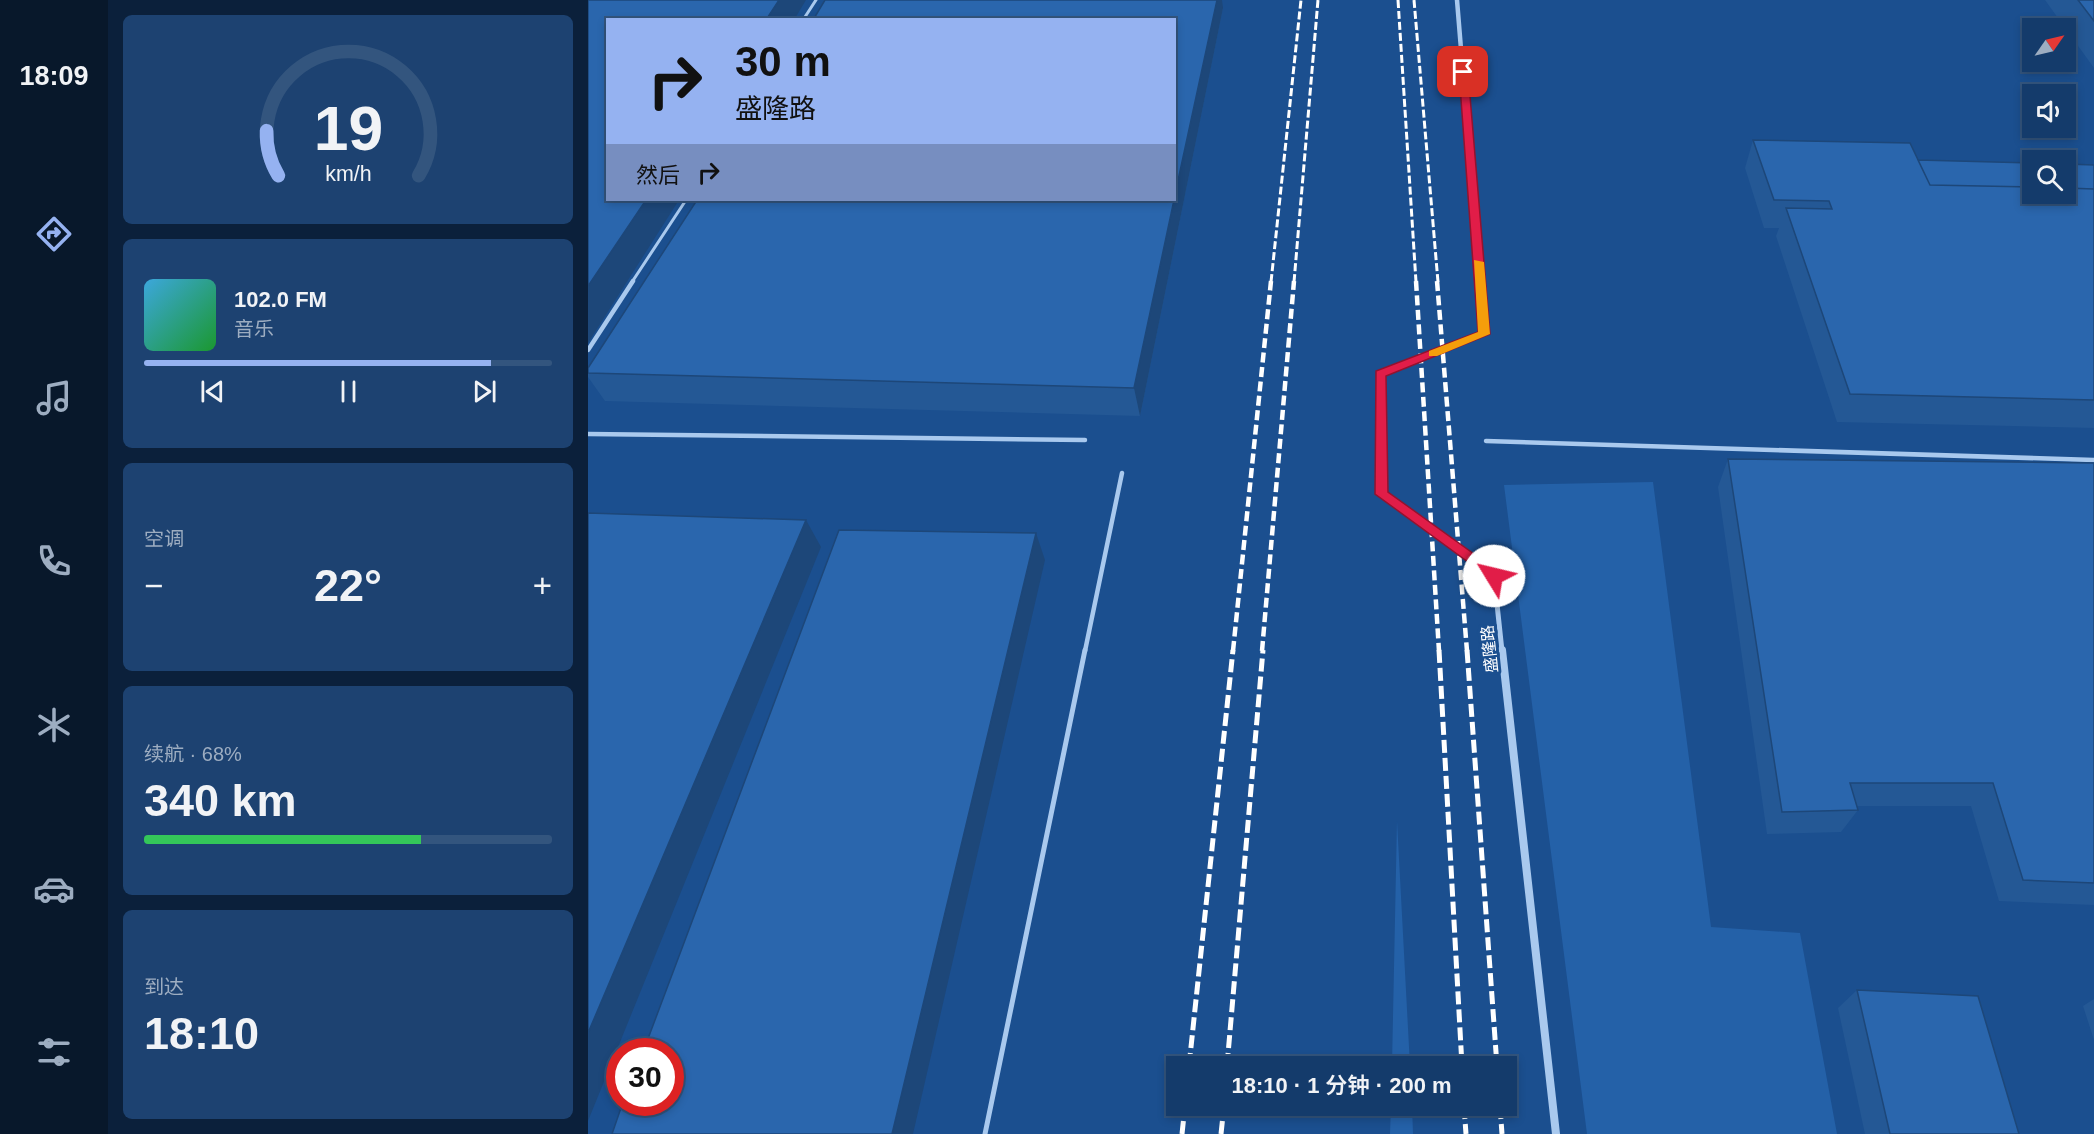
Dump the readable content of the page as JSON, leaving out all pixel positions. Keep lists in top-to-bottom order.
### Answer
{
  "streets": {
    "street": ["盛隆路"]
  },
  "north": "top right",
  "page": {
    "tabs": "18:09",
    "turn": ["30 m", "盛隆路"],
    "then": "然后",
    "song": ["102.0 FM", "音乐"],
    "tile": [
      "空调",
      ["续航 · 68%", "340 km"],
      ["到达", "18:10"]
    ],
    "heat": ["−", "22°", "+"],
    "limit": "30",
    "trip": "18:10 · 1 分钟 · 200 m",
    "gauge": ["19", "km/h"]
  }
}
